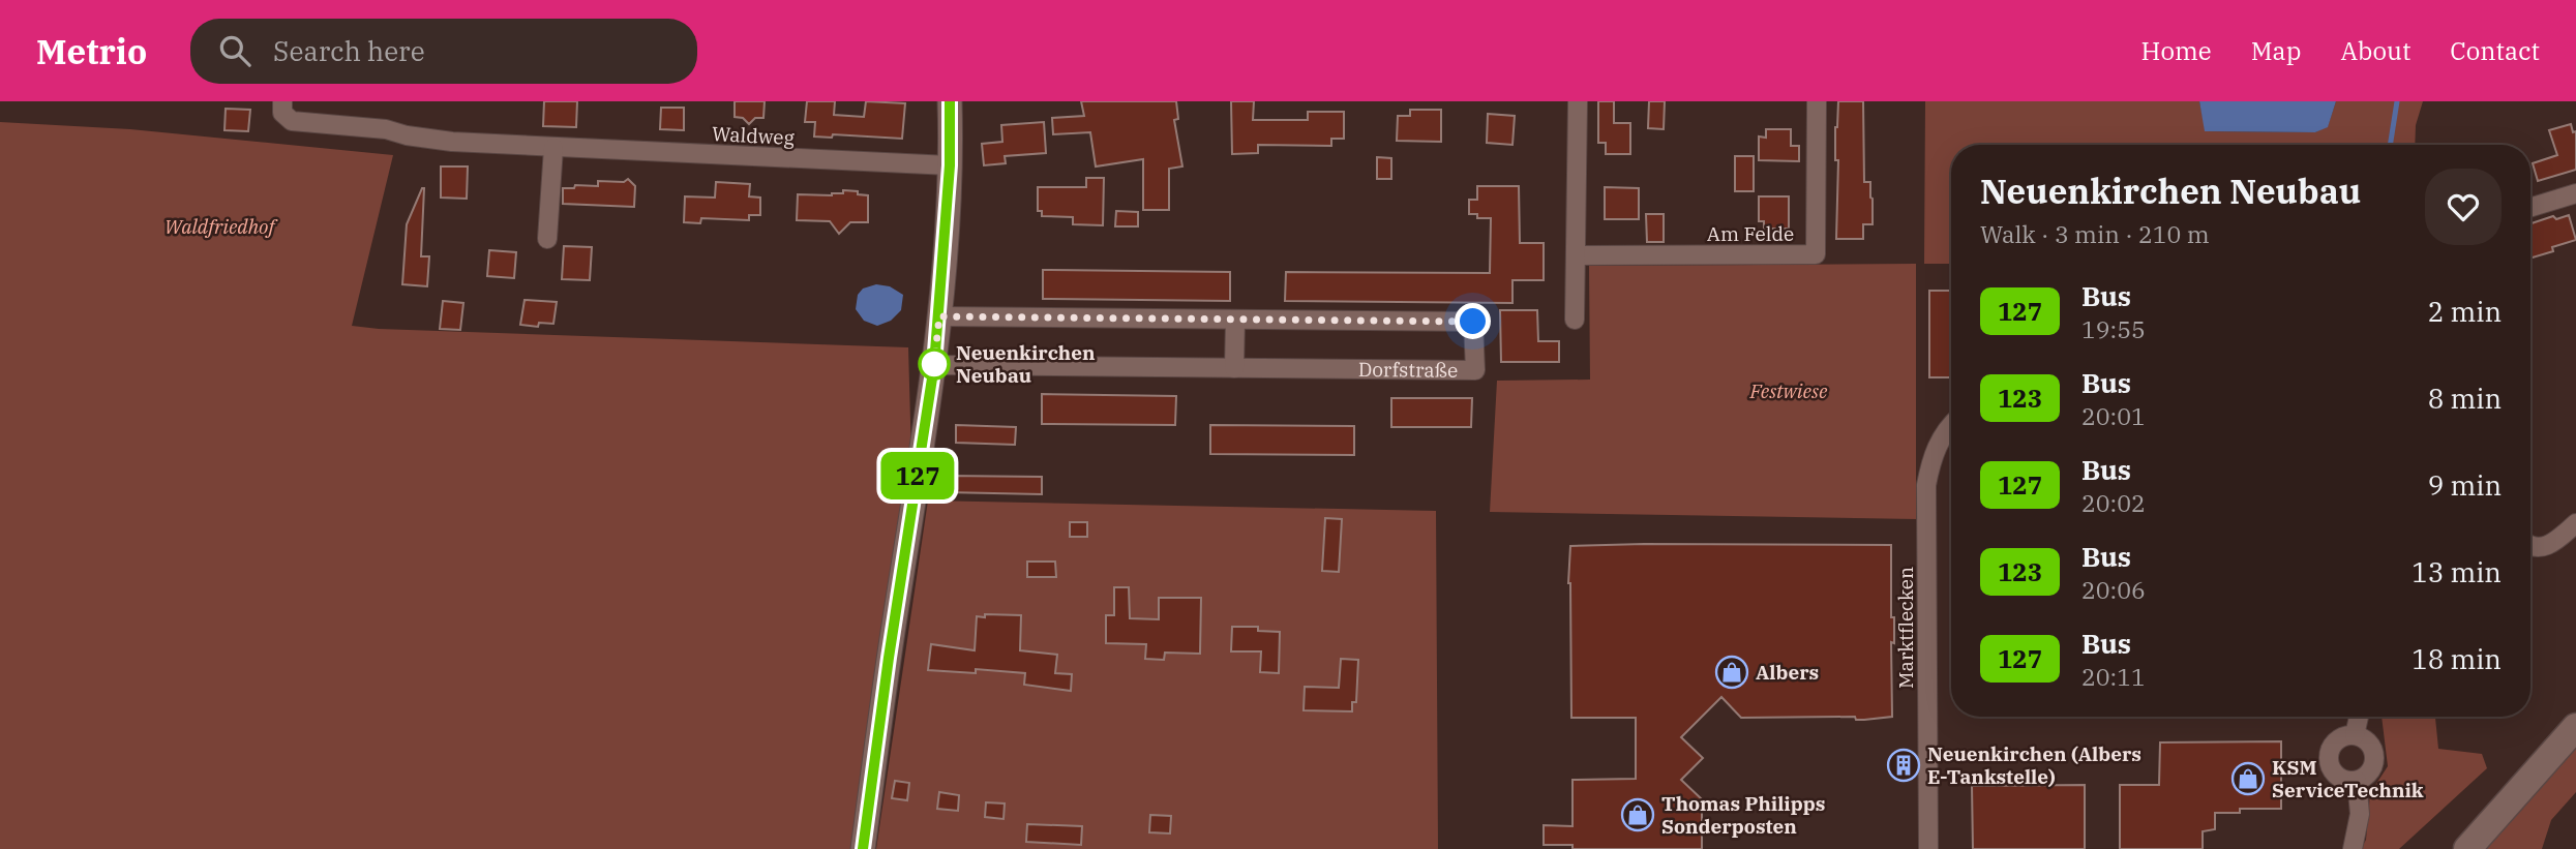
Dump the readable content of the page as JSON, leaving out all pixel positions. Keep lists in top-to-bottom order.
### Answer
{
  "streets": {
    "street": [
      "Waldweg",
      "Am Felde",
      "Dorfstraße",
      "Marktflecken"
    ]
  },
  "parks": ["Waldfriedhof", "Festwiese"],
  "places": {
    "other": ["Neuenkirchen Neubau"],
    "shop": ["Albers", "KSM ServiceTechnik", "Thomas Philipps Sonderposten"],
    "building": ["Neuenkirchen (Albers E-Tankstelle)"]
  },
  "lines": ["bus line 127"],
  "page": {
    "header": "Metrio",
    "search": "Search here",
    "nav": [
      "Home",
      "Map",
      "About",
      "Contact"
    ],
    "on_map": "127",
    "heading": ["Neuenkirchen Neubau", "Walk · 3 min · 210 m"],
    "list": [
      {
        "mark": "127",
        "name": "Bus",
        "note": "19:55",
        "value": "2 min"
      },
      {
        "mark": "123",
        "name": "Bus",
        "note": "20:01",
        "value": "8 min"
      },
      {
        "mark": "127",
        "name": "Bus",
        "note": "20:02",
        "value": "9 min"
      },
      {
        "mark": "123",
        "name": "Bus",
        "note": "20:06",
        "value": "13 min"
      },
      {
        "mark": "127",
        "name": "Bus",
        "note": "20:11",
        "value": "18 min"
      }
    ]
  }
}
